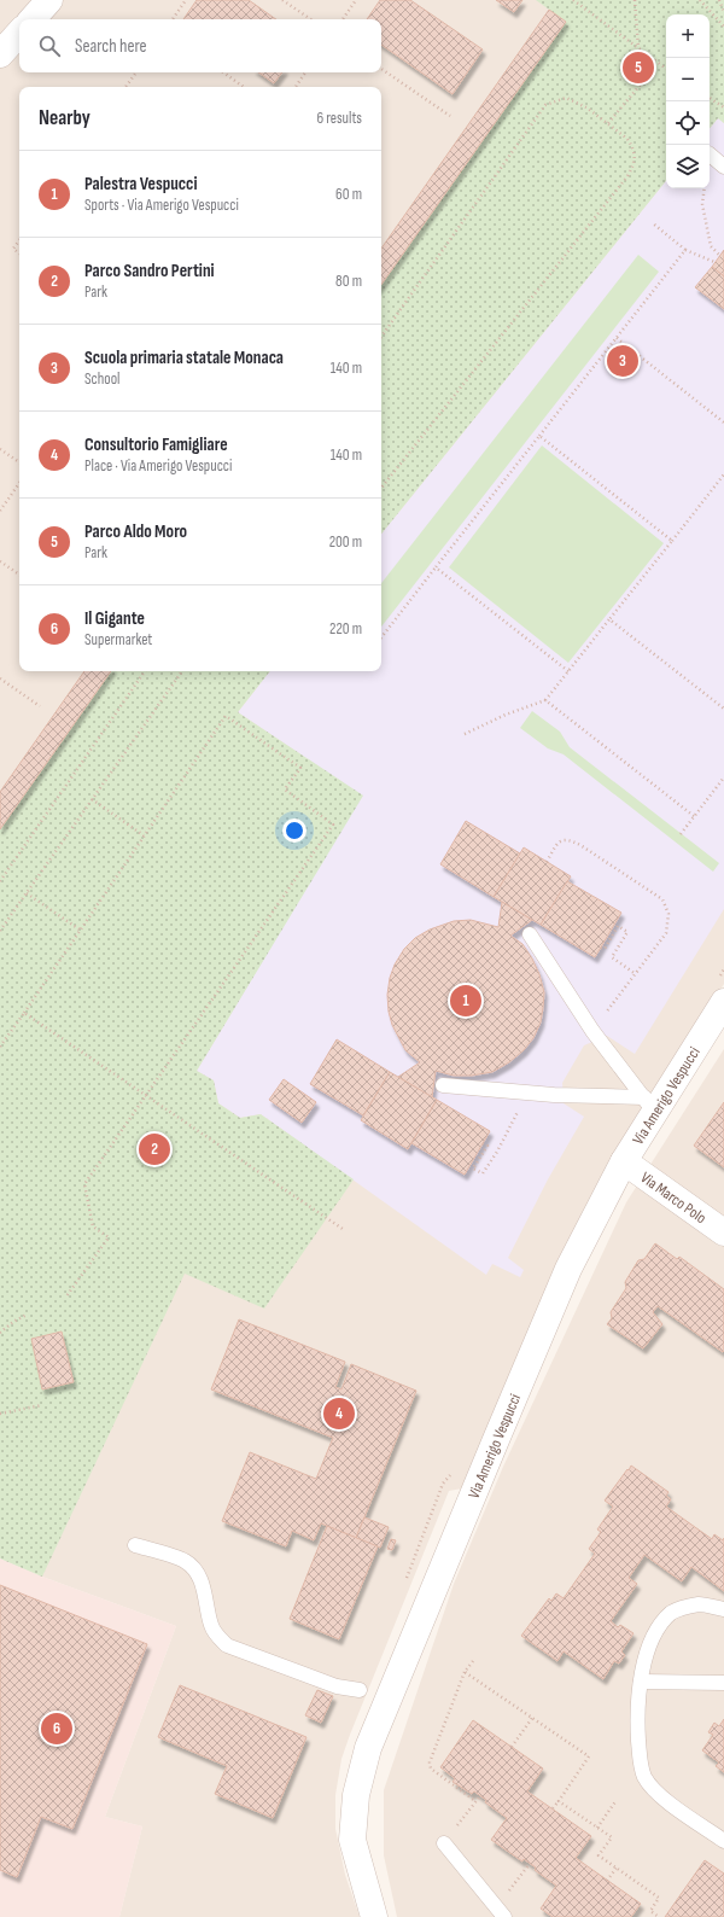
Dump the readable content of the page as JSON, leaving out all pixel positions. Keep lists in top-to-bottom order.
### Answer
{
  "streets": {
    "street": ["Via Amerigo Vespucci", "Via Marco Polo"]
  },
  "crossings": [
    ["Via Amerigo Vespucci", "Via Marco Polo"]
  ],
  "page": {
    "map_buttons": ["+", "−"],
    "search": "Search here",
    "pins": [
      "5",
      "3",
      "1",
      "2",
      "4",
      "6"
    ],
    "heading": ["Nearby", "6 results"],
    "list": [
      {
        "mark": "1",
        "name": "Palestra Vespucci",
        "note": "Sports · Via Amerigo Vespucci",
        "value": "60 m"
      },
      {
        "mark": "2",
        "name": "Parco Sandro Pertini",
        "note": "Park",
        "value": "80 m"
      },
      {
        "mark": "3",
        "name": "Scuola primaria statale Monaca",
        "note": "School",
        "value": "140 m"
      },
      {
        "mark": "4",
        "name": "Consultorio Famigliare",
        "note": "Place · Via Amerigo Vespucci",
        "value": "140 m"
      },
      {
        "mark": "5",
        "name": "Parco Aldo Moro",
        "note": "Park",
        "value": "200 m"
      },
      {
        "mark": "6",
        "name": "Il Gigante",
        "note": "Supermarket",
        "value": "220 m"
      }
    ]
  }
}
